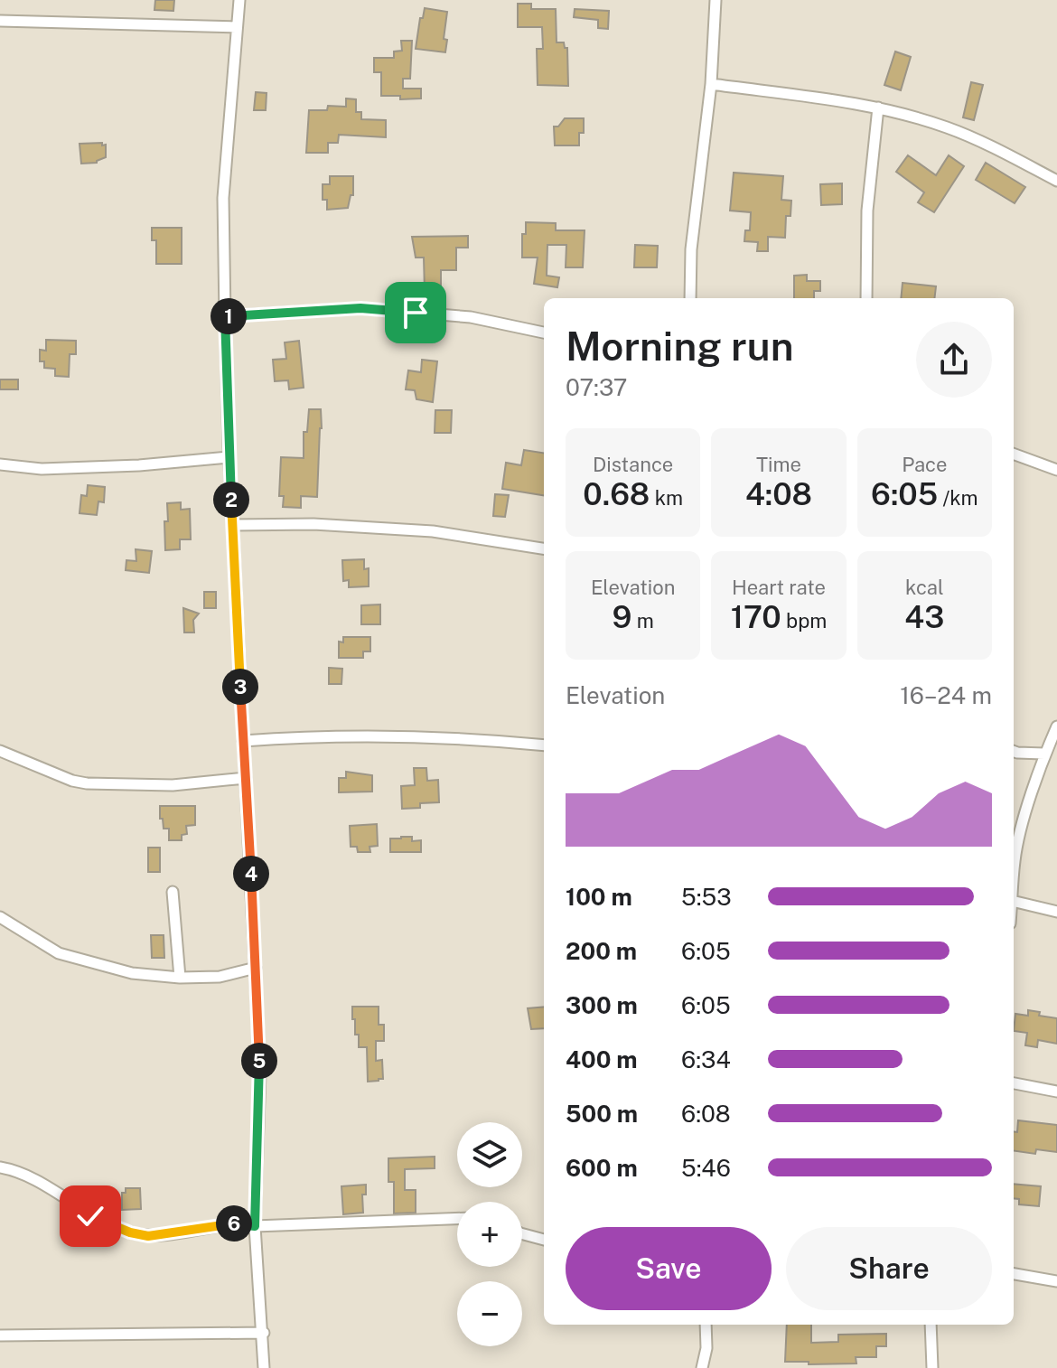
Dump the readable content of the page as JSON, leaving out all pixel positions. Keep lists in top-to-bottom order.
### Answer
{
  "page": {
    "pins": [
      "1",
      "2",
      "3",
      "4",
      "5",
      "6"
    ],
    "heading": ["Morning run", "07:37"],
    "stats": [
      ["Distance", "0.68 km"],
      ["Time", "4:08"],
      ["Pace", "6:05 /km"],
      ["Elevation", "9 m"],
      ["Heart rate", "170 bpm"],
      ["kcal", "43"]
    ],
    "chart": ["Elevation", "16–24 m"],
    "list": [
      {
        "name": "100 m",
        "note": "5:53"
      },
      {
        "name": "200 m",
        "note": "6:05"
      },
      {
        "name": "300 m",
        "note": "6:05"
      },
      {
        "name": "400 m",
        "note": "6:34"
      },
      {
        "name": "500 m",
        "note": "6:08"
      },
      {
        "name": "600 m",
        "note": "5:46"
      }
    ],
    "map_buttons": ["+", "−"],
    "buttons": ["Save", "Share"]
  }
}
